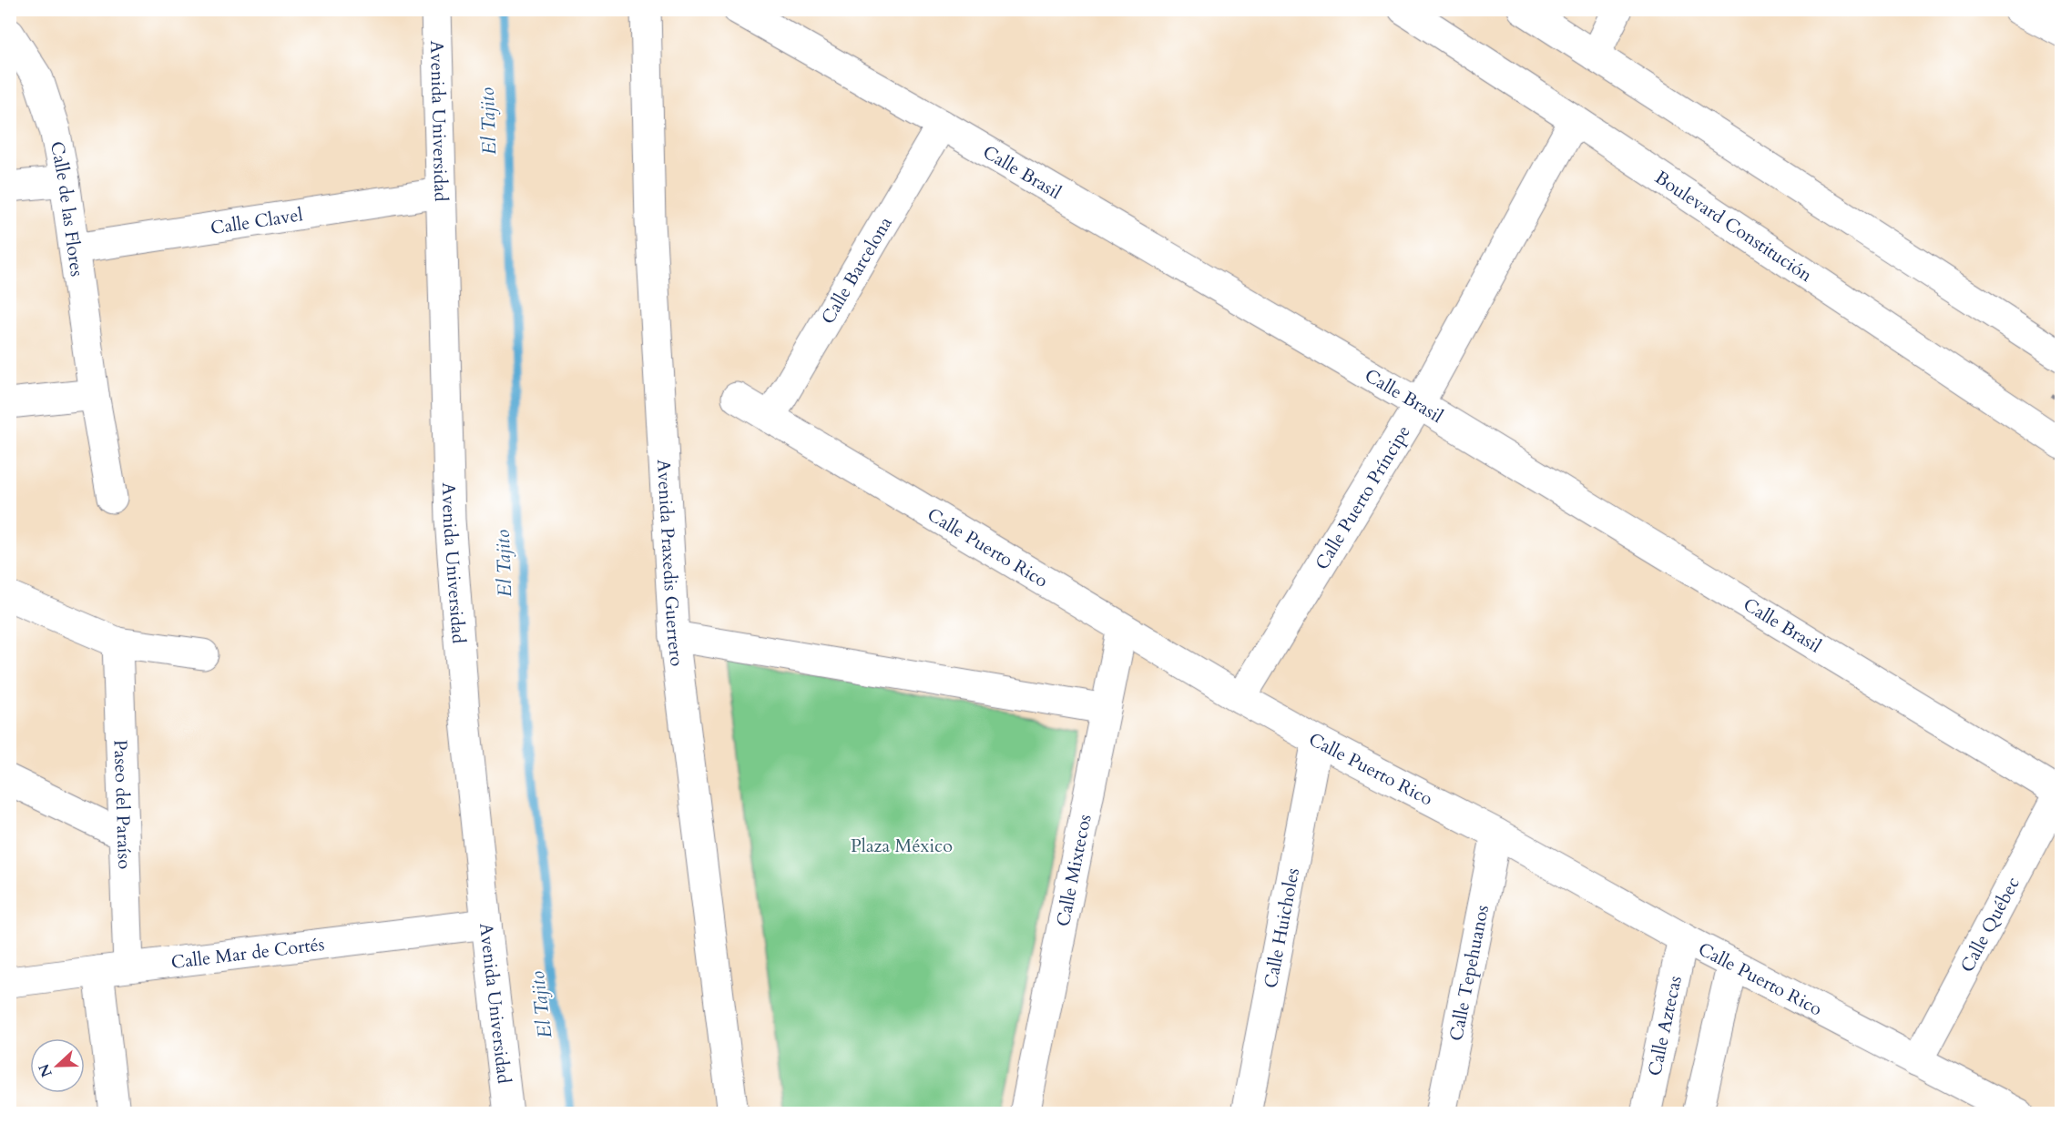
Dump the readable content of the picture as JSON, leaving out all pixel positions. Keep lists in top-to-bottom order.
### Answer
{
  "streets": {
    "street": [
      "Avenida Universidad",
      "Calle Brasil",
      "Calle de las Flores",
      "Calle Clavel",
      "Boulevard Constitución",
      "Calle Barcelona",
      "Calle Puerto Príncipe",
      "Calle Puerto Rico",
      "Avenida Praxedis Guerrero",
      "Paseo del Paraíso",
      "Calle Mixtecos",
      "Calle Québec",
      "Calle Huicholes",
      "Calle Mar de Cortés",
      "Calle Tepehuanos",
      "Calle Aztecas"
    ]
  },
  "crossings": [
    ["Avenida Universidad", "Calle Clavel"],
    ["Avenida Universidad", "Calle Mar de Cortés"],
    ["Calle Brasil", "Calle Barcelona"],
    ["Calle Brasil", "Calle Puerto Príncipe"],
    ["Calle Brasil", "Calle Québec"],
    ["Calle de las Flores", "Calle Clavel"],
    ["Boulevard Constitución", "Calle Puerto Príncipe"],
    ["Calle Barcelona", "Calle Puerto Rico"],
    ["Calle Puerto Príncipe", "Calle Puerto Rico"],
    ["Calle Puerto Rico", "Calle Mixtecos"],
    ["Calle Puerto Rico", "Calle Québec"],
    ["Calle Puerto Rico", "Calle Huicholes"],
    ["Calle Puerto Rico", "Calle Tepehuanos"],
    ["Calle Puerto Rico", "Calle Aztecas"],
    ["Paseo del Paraíso", "Calle Mar de Cortés"]
  ],
  "water": ["El Tajito"],
  "parks": ["Plaza México"],
  "north": "left"
}
